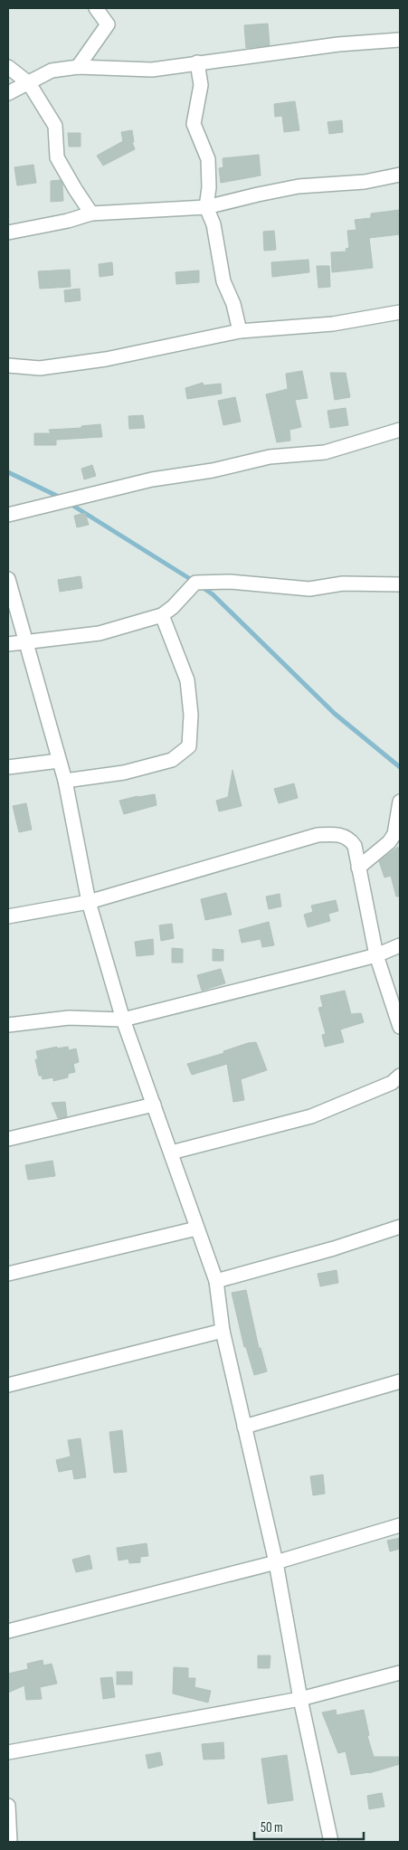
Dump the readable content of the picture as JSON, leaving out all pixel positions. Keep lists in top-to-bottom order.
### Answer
{
  "scale_bar": "50 m"
}
